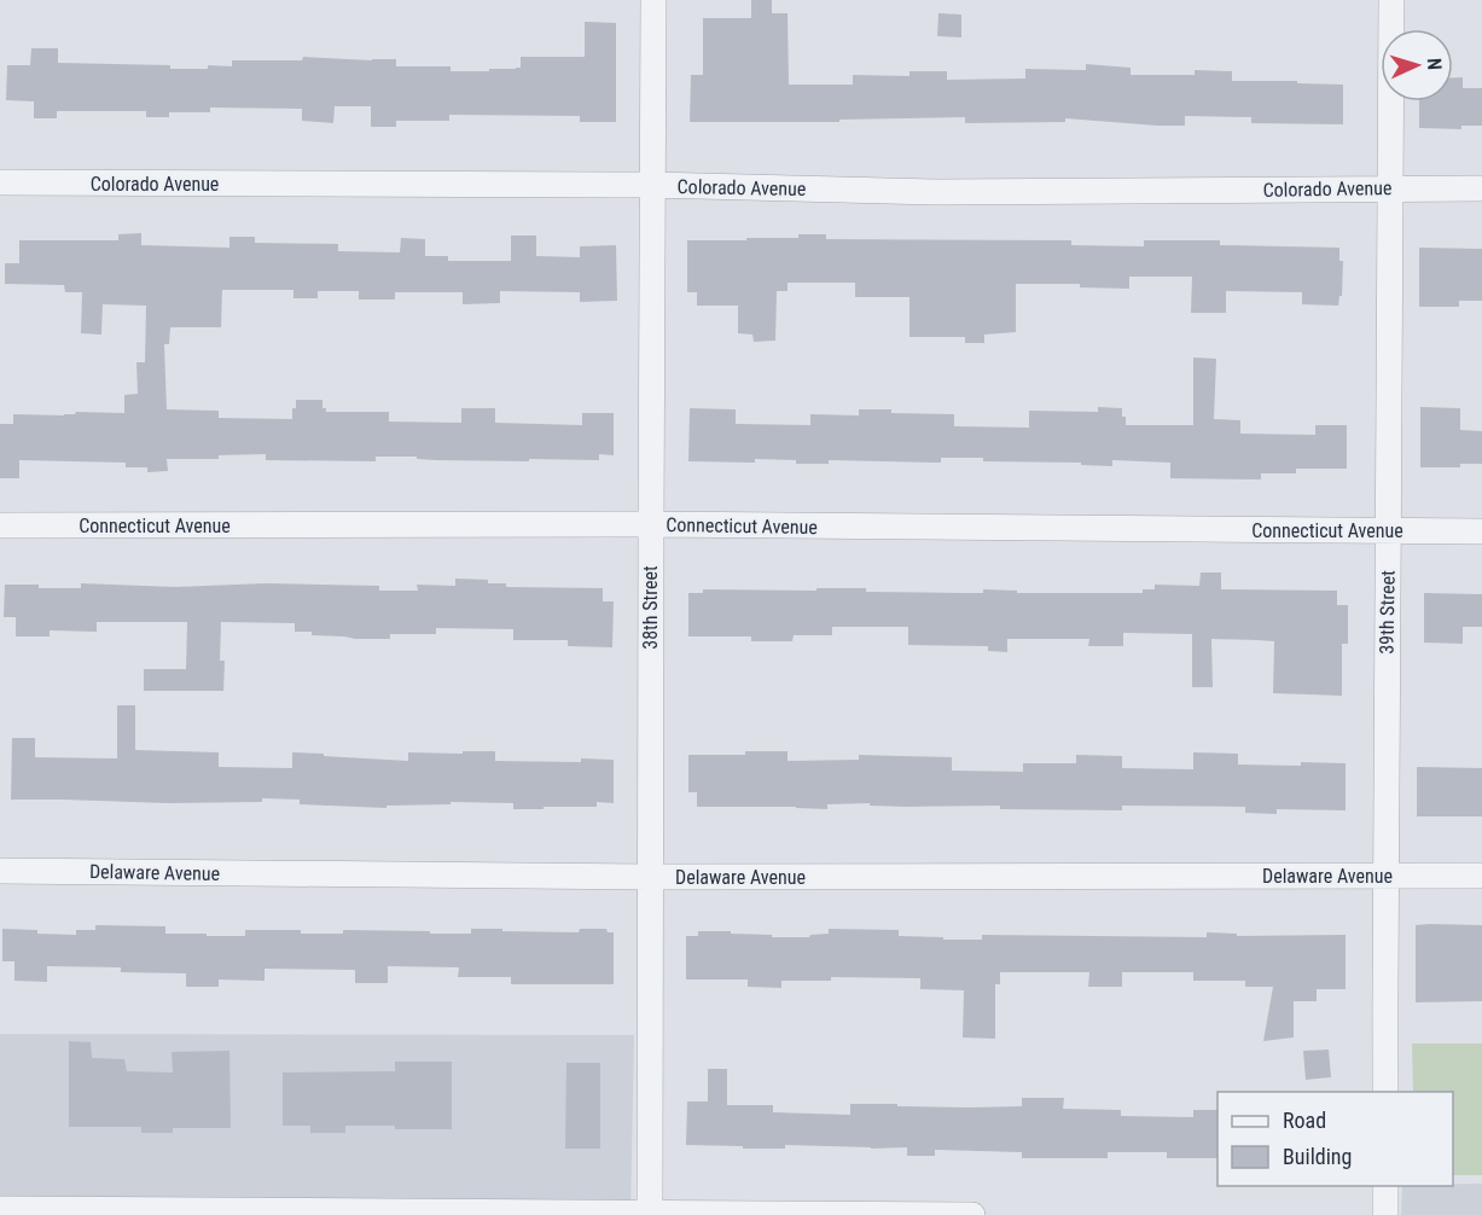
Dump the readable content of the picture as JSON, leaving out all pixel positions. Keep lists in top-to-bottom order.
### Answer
{
  "streets": {
    "street": [
      "Colorado Avenue",
      "Connecticut Avenue",
      "38th Street",
      "39th Street",
      "Delaware Avenue"
    ]
  },
  "crossings": [
    ["Colorado Avenue", "38th Street"],
    ["Colorado Avenue", "39th Street"],
    ["Connecticut Avenue", "38th Street"],
    ["Connecticut Avenue", "39th Street"],
    ["38th Street", "Delaware Avenue"],
    ["39th Street", "Delaware Avenue"]
  ],
  "legend": ["Road", "Building"],
  "north": "right"
}
